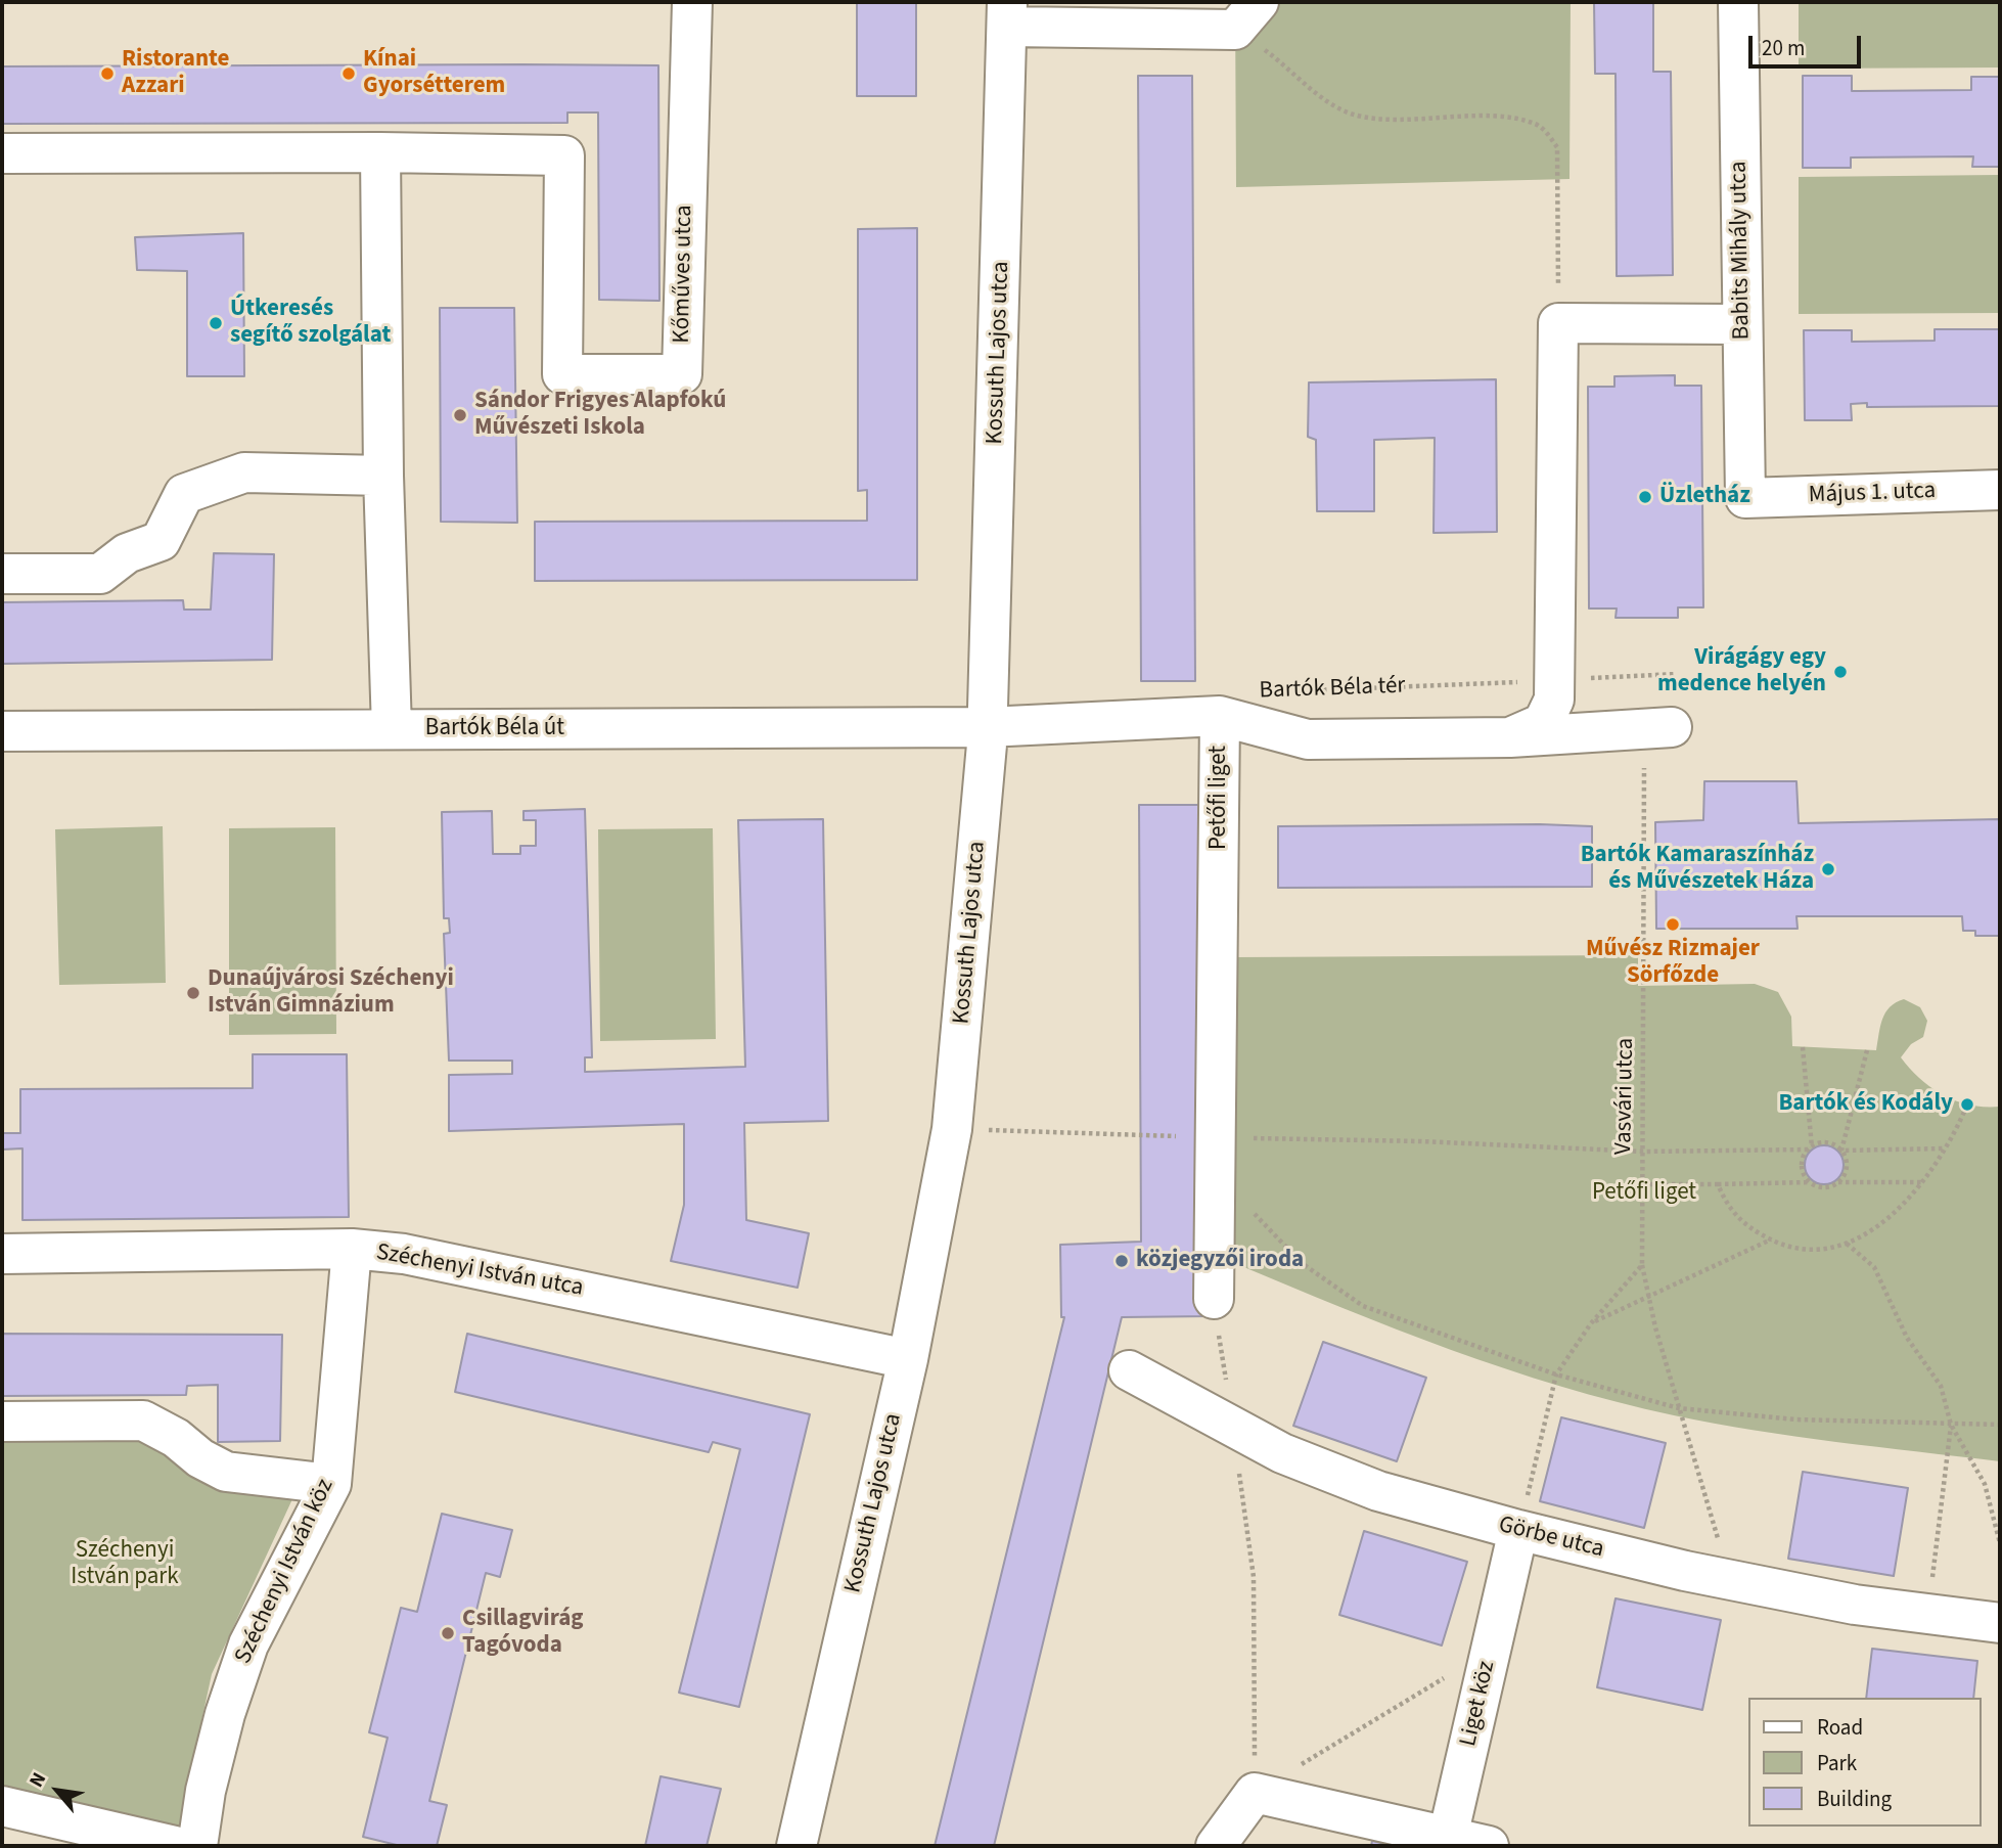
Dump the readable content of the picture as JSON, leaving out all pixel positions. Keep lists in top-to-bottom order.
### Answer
{
  "streets": {
    "street": [
      "Babits Mihály utca",
      "Kőműves utca",
      "Kossuth Lajos utca",
      "Május 1. utca",
      "Bartók Béla tér",
      "Bartók Béla út",
      "Petőfi liget",
      "Széchenyi István utca",
      "Görbe utca",
      "Széchenyi István köz",
      "Liget köz"
    ],
    "path": ["Vasvári utca"]
  },
  "crossings": [
    ["Babits Mihály utca", "Május 1. utca"],
    ["Kossuth Lajos utca", "Bartók Béla tér"],
    ["Kossuth Lajos utca", "Bartók Béla út"],
    ["Kossuth Lajos utca", "Széchenyi István utca"],
    ["Bartók Béla tér", "Bartók Béla út"],
    ["Bartók Béla tér", "Petőfi liget"],
    ["Bartók Béla tér", "Vasvári utca"],
    ["Széchenyi István utca", "Széchenyi István köz"],
    ["Görbe utca", "Liget köz"]
  ],
  "parks": ["Petőfi liget", "Széchenyi István park"],
  "places": [
    "Ristorante Azzari",
    "Kínai Gyorsétterem",
    "Útkeresés segítő szolgálat",
    "Sándor Frigyes Alapfokú Művészeti Iskola",
    "Üzletház",
    "Virágágy egy medence helyén",
    "Bartók Kamaraszínház és Művészetek Háza",
    "Művész Rizmajer Sörfőzde",
    "Dunaújvárosi Széchenyi István Gimnázium",
    "Bartók és Kodály",
    "közjegyzői iroda",
    "Csillagvirág Tagóvoda"
  ],
  "legend": ["Road", "Park", "Building"],
  "scale_bar": "20 m",
  "north": "top left"
}
